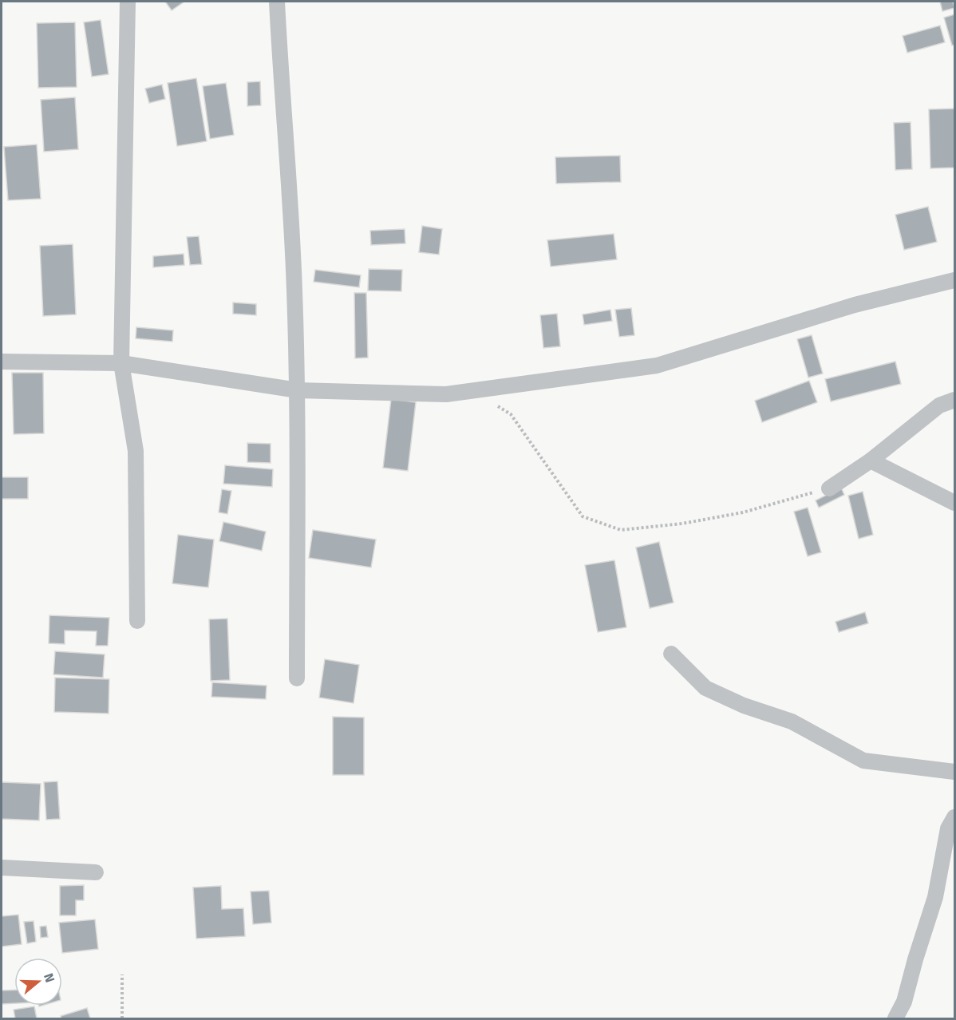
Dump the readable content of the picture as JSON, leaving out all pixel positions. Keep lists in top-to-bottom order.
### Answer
{
  "north": "right"
}
